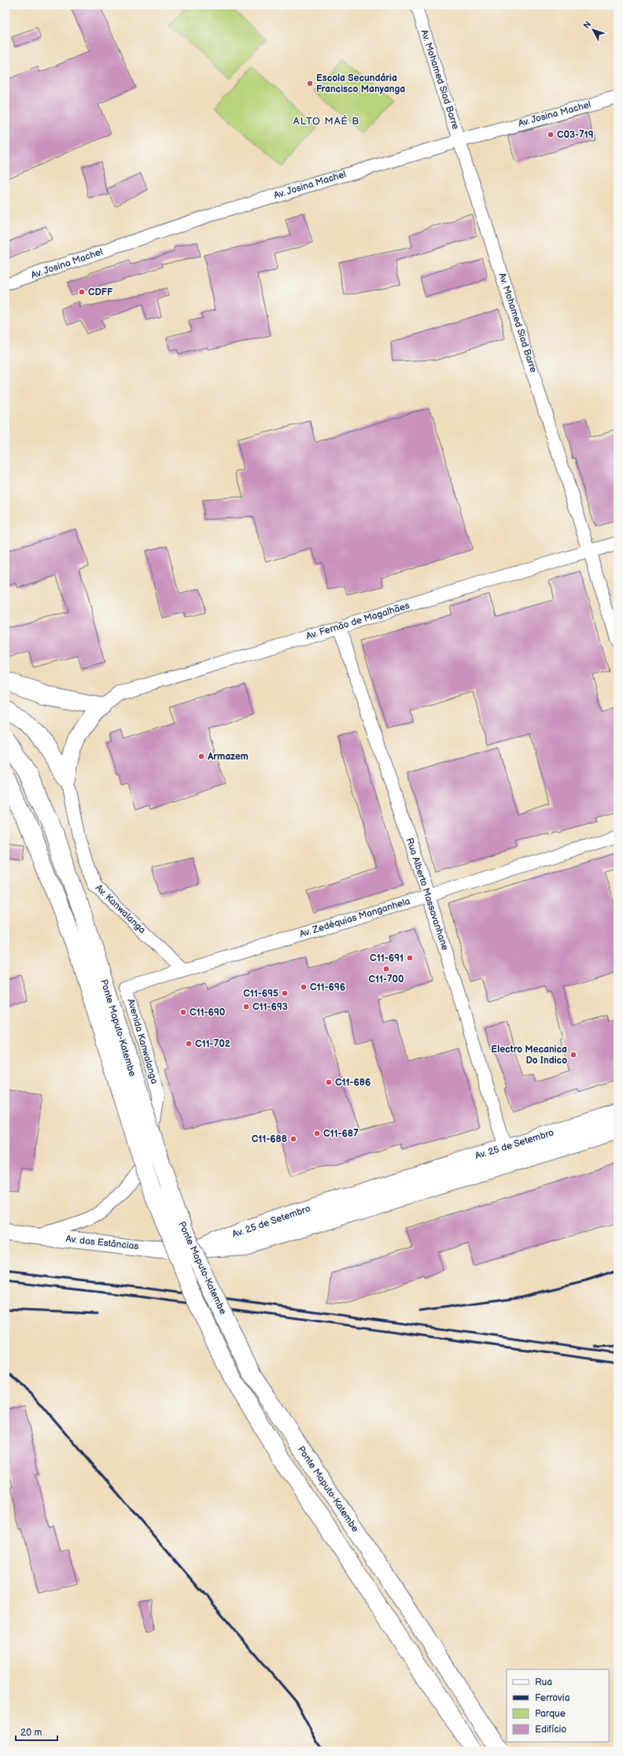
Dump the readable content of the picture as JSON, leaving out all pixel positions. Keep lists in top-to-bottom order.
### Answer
{
  "streets": {
    "main road": ["Ponte Maputo-Katembe", "Av. 25 de Setembro"],
    "street": [
      "Av. Mohamed Siad Barre",
      "Av. Josina Machel",
      "Av. Fernão de Magalhães",
      "Rua Alberto Massavanhane",
      "Av. Kanwalanga",
      "Av. Zedéquias Manganhela",
      "Avenida Kanwalanga",
      "Av. das Estâncias"
    ]
  },
  "crossings": [
    ["Av. Mohamed Siad Barre", "Av. Josina Machel"],
    ["Av. Mohamed Siad Barre", "Av. Fernão de Magalhães"],
    ["Av. Fernão de Magalhães", "Rua Alberto Massavanhane"],
    ["Rua Alberto Massavanhane", "Av. Zedéquias Manganhela"],
    ["Rua Alberto Massavanhane", "Av. 25 de Setembro"],
    ["Av. Kanwalanga", "Av. Zedéquias Manganhela"],
    ["Av. Zedéquias Manganhela", "Avenida Kanwalanga"],
    ["Avenida Kanwalanga", "Av. das Estâncias"],
    ["Av. 25 de Setembro", "Av. das Estâncias"]
  ],
  "districts": ["ALTO MAÉ B"],
  "places": [
    "Escola Secundária Francisco Manyanga",
    "C03-719",
    "CDFF",
    "Armazem",
    "C11-691",
    "C11-700",
    "C11-696",
    "C11-695",
    "C11-693",
    "C11-690",
    "C11-702",
    "Electro Mecanica Do Indico",
    "C11-686",
    "C11-687",
    "C11-688"
  ],
  "legend": [
    "Rua",
    "Ferrovia",
    "Parque",
    "Edifício"
  ],
  "scale_bar": "20 m",
  "north": "top left"
}
